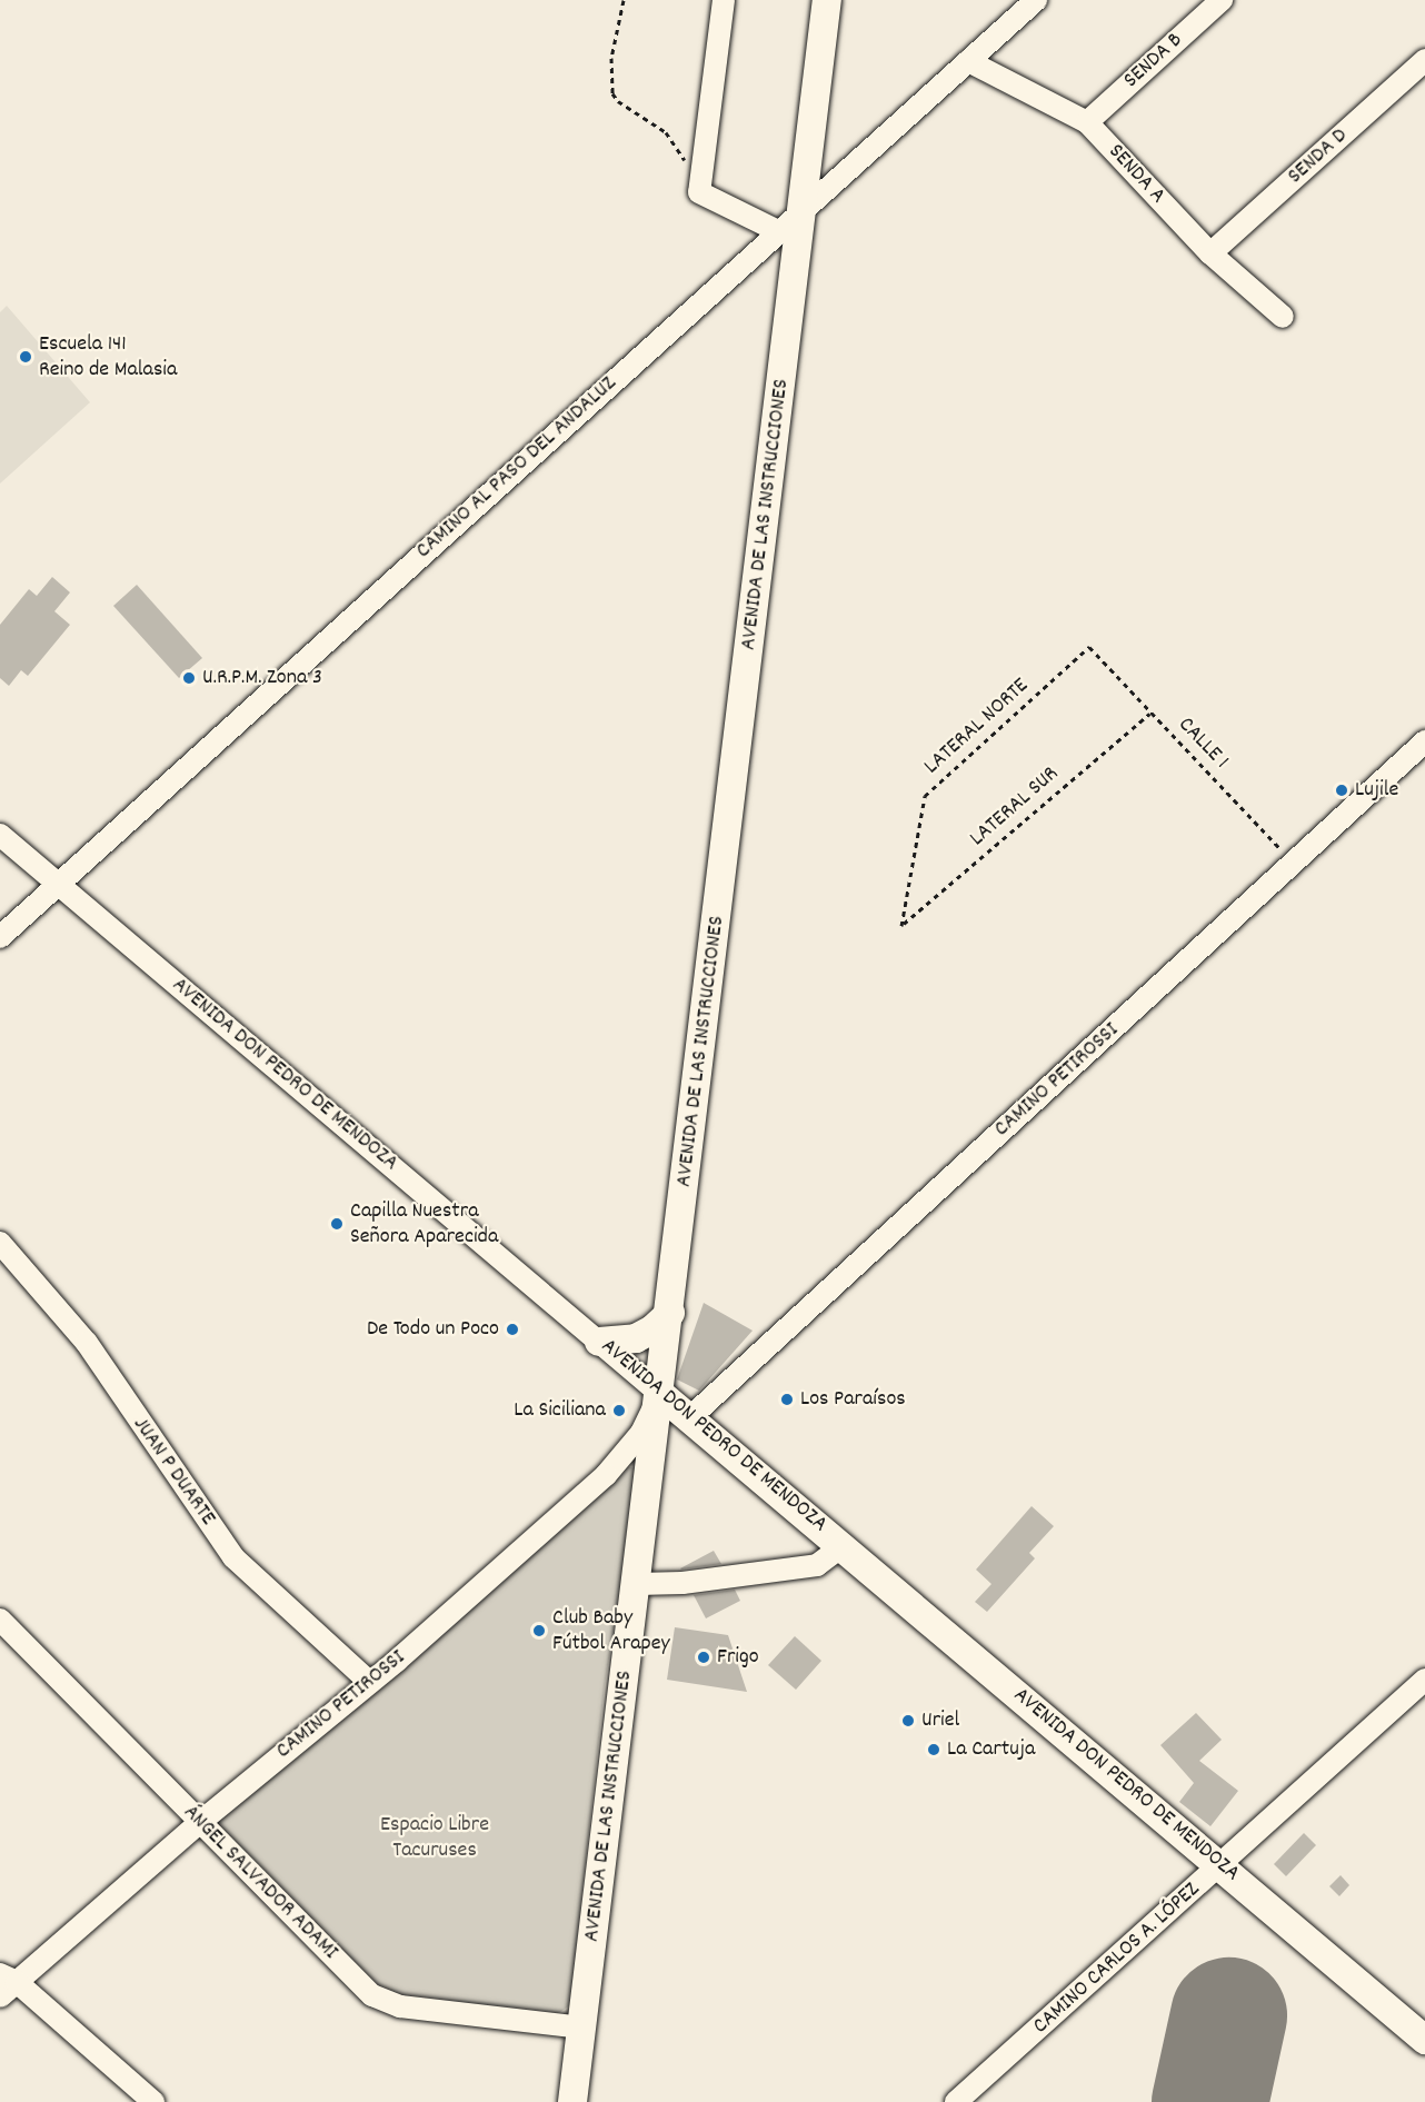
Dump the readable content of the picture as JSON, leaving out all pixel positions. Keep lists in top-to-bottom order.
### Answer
{
  "streets": {
    "main road": ["AVENIDA DE LAS INSTRUCCIONES", "AVENIDA DON PEDRO DE MENDOZA"],
    "street": [
      "SENDA B",
      "SENDA D",
      "SENDA A",
      "CAMINO AL PASO DEL ANDALUZ",
      "CAMINO PETIROSSI",
      "JUAN P DUARTE",
      "ÁNGEL SALVADOR ADAMI",
      "CAMINO CARLOS A. LÓPEZ"
    ],
    "path": ["LATERAL NORTE", "CALLE 1", "LATERAL SUR"]
  },
  "crossings": [
    ["SENDA B", "SENDA A"],
    ["SENDA D", "SENDA A"],
    ["SENDA A", "CAMINO AL PASO DEL ANDALUZ"],
    ["CAMINO AL PASO DEL ANDALUZ", "AVENIDA DE LAS INSTRUCCIONES"],
    ["CAMINO AL PASO DEL ANDALUZ", "AVENIDA DON PEDRO DE MENDOZA"],
    ["AVENIDA DE LAS INSTRUCCIONES", "AVENIDA DON PEDRO DE MENDOZA"],
    ["AVENIDA DE LAS INSTRUCCIONES", "CAMINO PETIROSSI"],
    ["AVENIDA DE LAS INSTRUCCIONES", "ÁNGEL SALVADOR ADAMI"],
    ["LATERAL NORTE", "CALLE 1"],
    ["LATERAL NORTE", "LATERAL SUR"],
    ["CALLE 1", "LATERAL SUR"],
    ["CALLE 1", "CAMINO PETIROSSI"],
    ["AVENIDA DON PEDRO DE MENDOZA", "CAMINO PETIROSSI"],
    ["AVENIDA DON PEDRO DE MENDOZA", "CAMINO CARLOS A. LÓPEZ"],
    ["CAMINO PETIROSSI", "JUAN P DUARTE"],
    ["CAMINO PETIROSSI", "ÁNGEL SALVADOR ADAMI"]
  ],
  "parks": ["Espacio Libre Tacuruses"],
  "places": [
    "Escuela 141 Reino de Malasia",
    "U.R.P.M. Zona 3",
    "Lujile",
    "Capilla Nuestra Señora Aparecida",
    "De Todo un Poco",
    "Los Paraísos",
    "La Siciliana",
    "Club Baby Fútbol Arapey",
    "Frigo",
    "Uriel",
    "La Cartuja"
  ]
}
